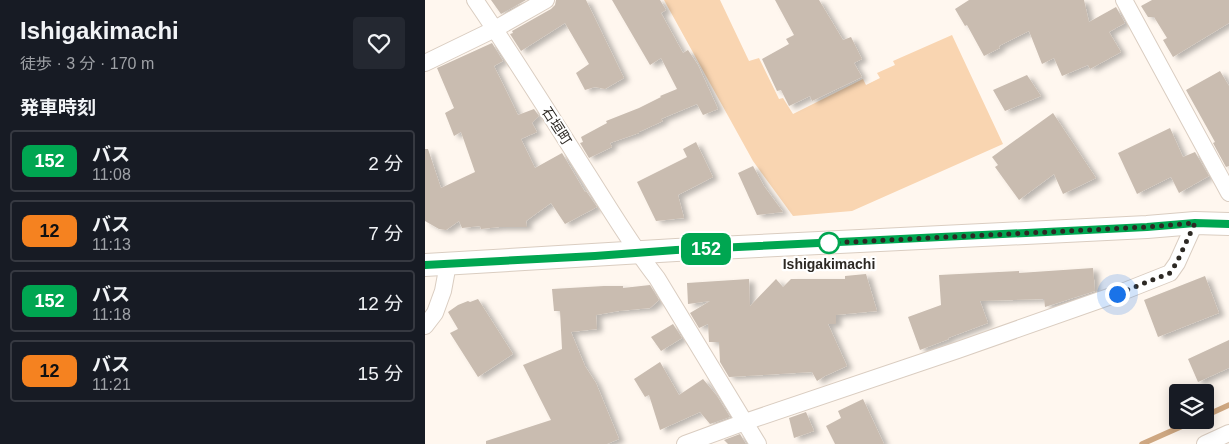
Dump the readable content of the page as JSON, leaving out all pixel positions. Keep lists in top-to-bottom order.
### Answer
{
  "streets": {
    "street": ["石垣町"]
  },
  "places": ["Ishigakimachi"],
  "lines": ["bus line 152"],
  "page": {
    "heading": [
      ["Ishigakimachi", "徒歩 · 3 分 · 170 m"],
      "発車時刻"
    ],
    "on_map": "152",
    "list": [
      {
        "mark": "152",
        "name": "バス",
        "note": "11:08",
        "value": "2 分"
      },
      {
        "mark": "12",
        "name": "バス",
        "note": "11:13",
        "value": "7 分"
      },
      {
        "mark": "152",
        "name": "バス",
        "note": "11:18",
        "value": "12 分"
      },
      {
        "mark": "12",
        "name": "バス",
        "note": "11:21",
        "value": "15 分"
      }
    ]
  }
}
